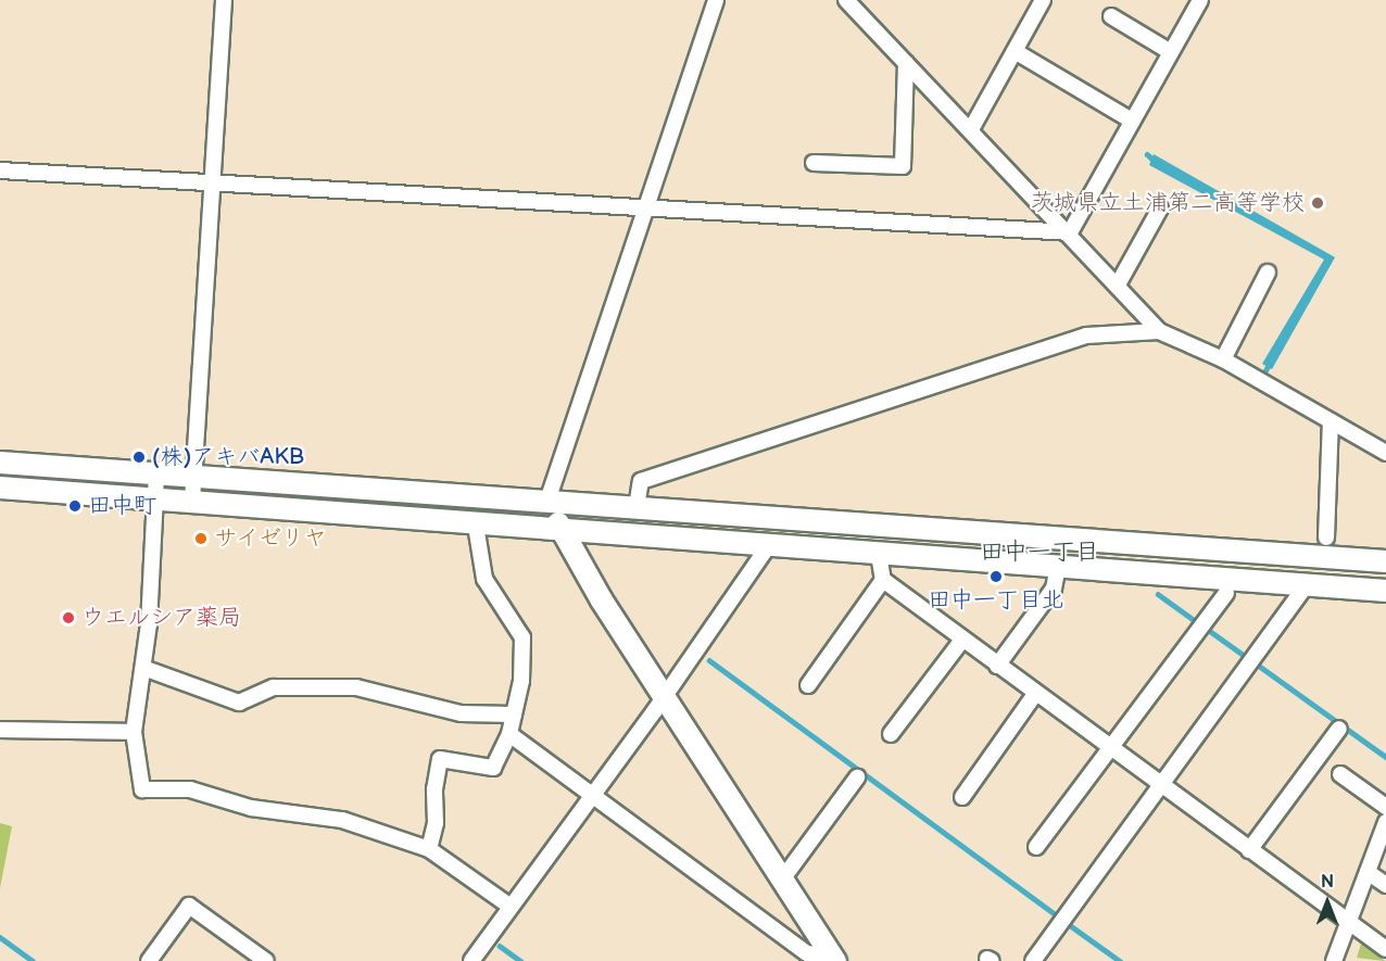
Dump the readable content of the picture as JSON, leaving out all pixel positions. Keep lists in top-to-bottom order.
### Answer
{
  "districts": ["田中一丁目"],
  "places": [
    "茨城県立土浦第二高等学校",
    "(株)アキバAKB",
    "田中町",
    "サイゼリヤ",
    "田中一丁目北",
    "ウエルシア薬局"
  ],
  "north": "top"
}
